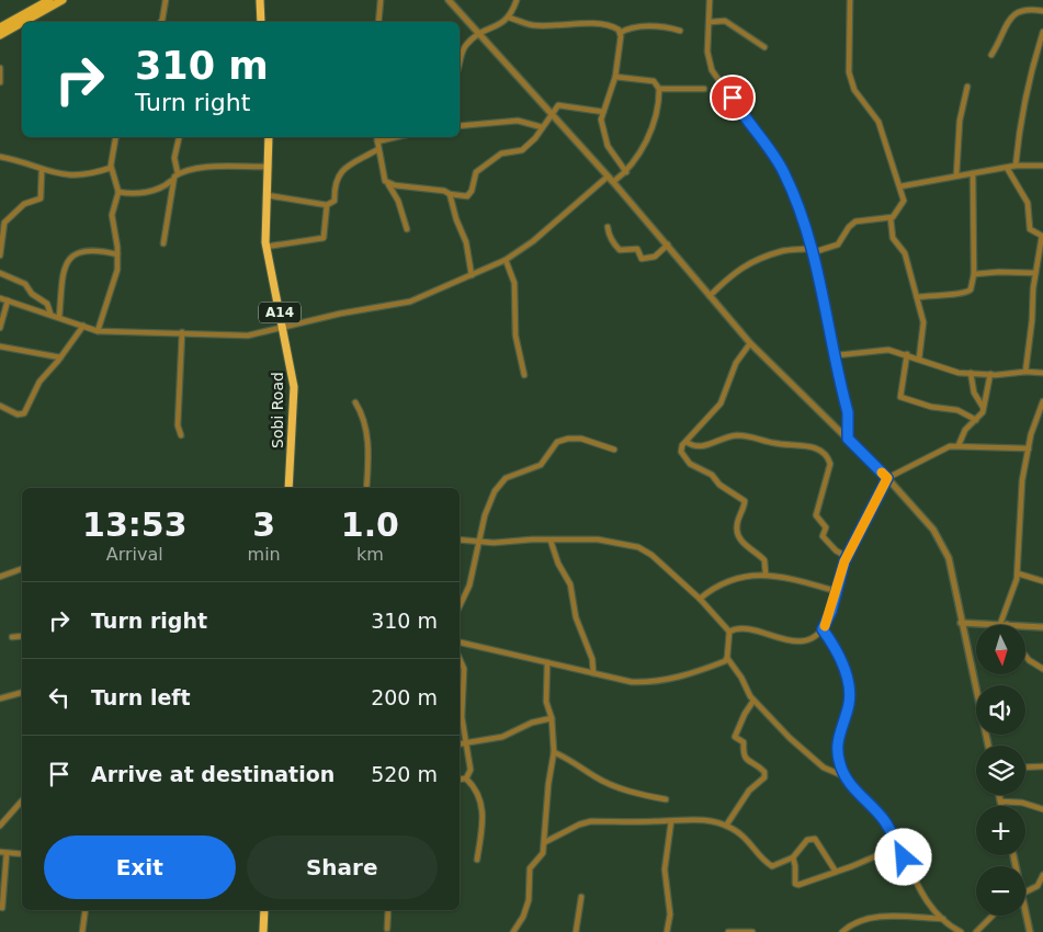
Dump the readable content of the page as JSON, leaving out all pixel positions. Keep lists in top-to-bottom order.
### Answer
{
  "streets": {
    "highway": ["A14", "Sobi Road"]
  },
  "north": "bottom",
  "page": {
    "turn": ["310 m", "Turn right"],
    "eta": [
      "13:53",
      "Arrival",
      "3",
      "min",
      "1.0",
      "km"
    ],
    "list": [
      {
        "name": "Turn right",
        "value": "310 m"
      },
      {
        "name": "Turn left",
        "value": "200 m"
      },
      {
        "name": "Arrive at destination",
        "value": "520 m"
      }
    ],
    "map_buttons": ["+", "−"],
    "buttons": ["Exit", "Share"]
  }
}
